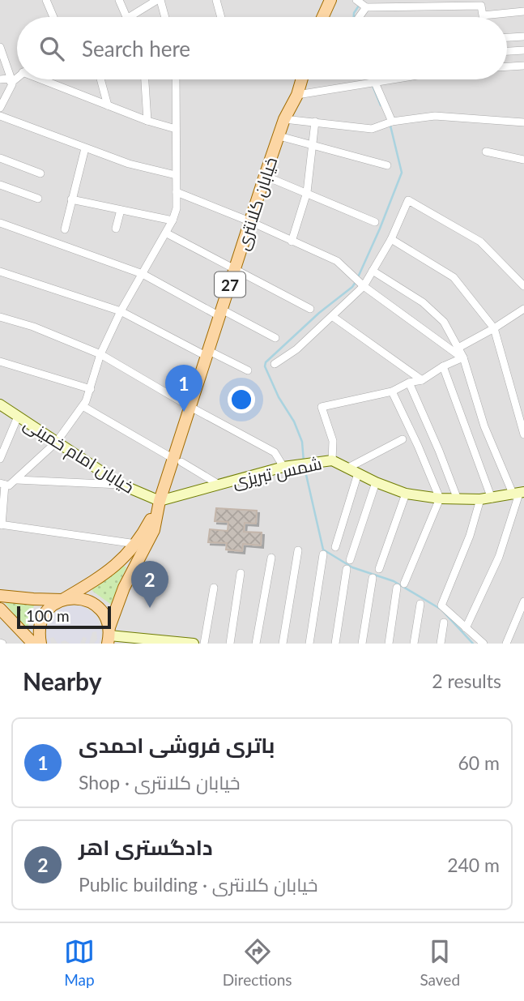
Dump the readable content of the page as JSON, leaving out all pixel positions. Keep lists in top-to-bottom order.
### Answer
{
  "streets": {
    "main road": ["خیابان کلانتری", "27"],
    "street": ["خیابان امام خمینی", "شمس تبریزی"]
  },
  "crossings": [
    ["خیابان کلانتری", "خیابان امام خمینی"],
    ["خیابان کلانتری", "شمس تبریزی"],
    ["خیابان امام خمینی", "شمس تبریزی"]
  ],
  "scale_bar": "100 m",
  "page": {
    "search": "Search here",
    "pins": ["1", "2"],
    "scale": "100 m",
    "heading": ["Nearby", "2 results"],
    "list": [
      {
        "mark": "1",
        "name": "باتری فروشی احمدی",
        "note": "Shop · خیابان کلانتری",
        "value": "60 m"
      },
      {
        "mark": "2",
        "name": "دادگستری اهر",
        "note": "Public building · خیابان کلانتری",
        "value": "240 m"
      }
    ],
    "nav": ["Map", "Directions", "Saved"]
  }
}
